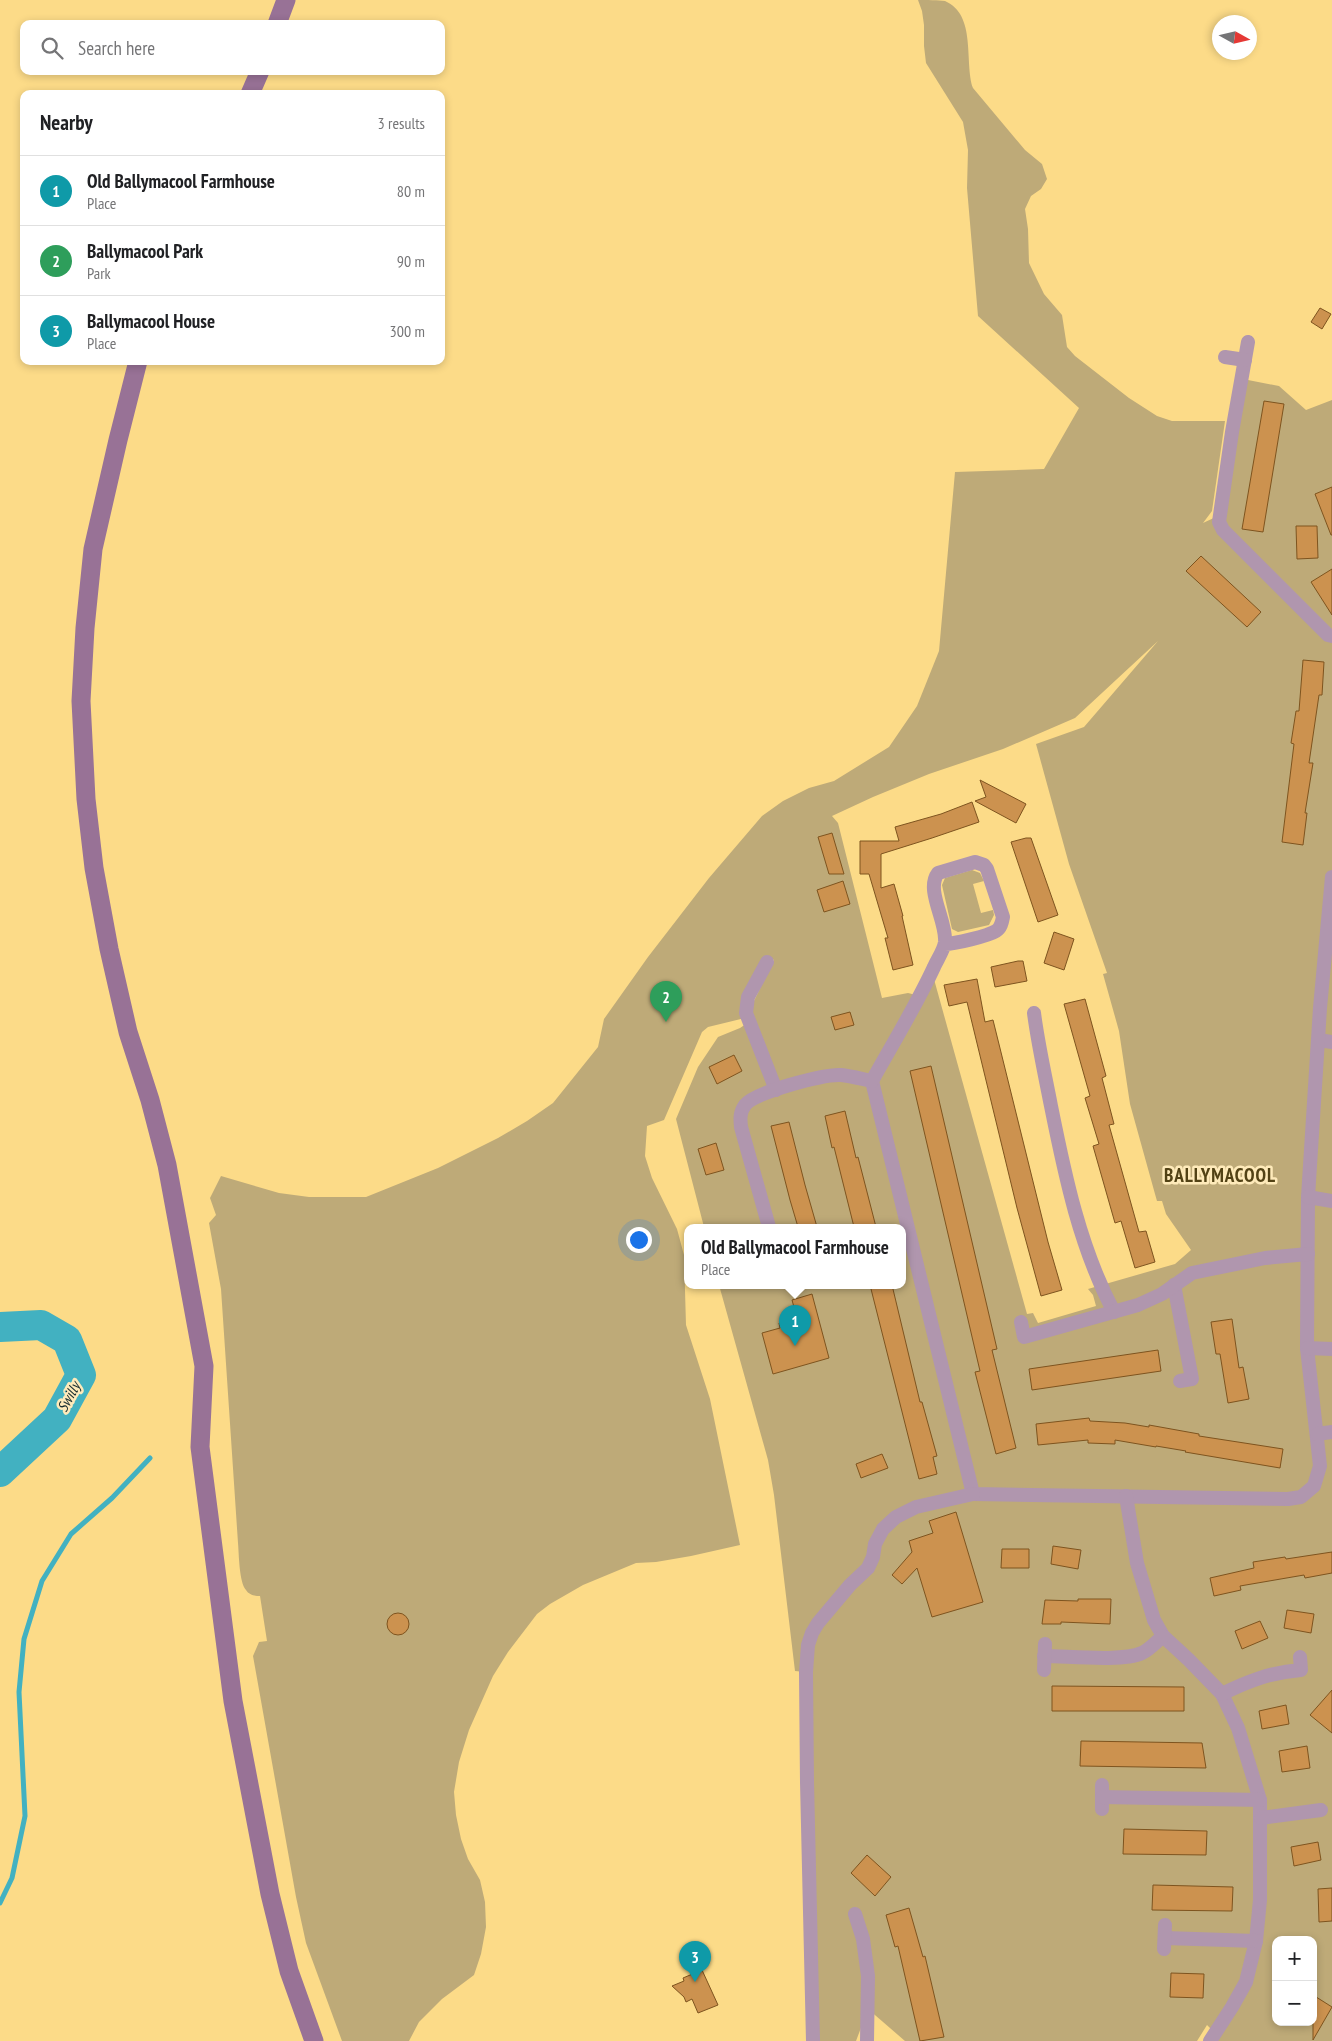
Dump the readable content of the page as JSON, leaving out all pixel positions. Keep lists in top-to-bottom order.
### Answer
{
  "districts": ["BALLYMACOOL"],
  "water": ["Swilly"],
  "north": "right",
  "page": {
    "search": "Search here",
    "heading": ["Nearby", "3 results"],
    "list": [
      {
        "mark": "1",
        "name": "Old Ballymacool Farmhouse",
        "note": "Place",
        "value": "80 m"
      },
      {
        "mark": "2",
        "name": "Ballymacool Park",
        "note": "Park",
        "value": "90 m"
      },
      {
        "mark": "3",
        "name": "Ballymacool House",
        "note": "Place",
        "value": "300 m"
      }
    ],
    "pins": ["2", "1", "3"],
    "popup": ["Old Ballymacool Farmhouse", "Place"],
    "map_buttons": ["+", "−"]
  }
}
